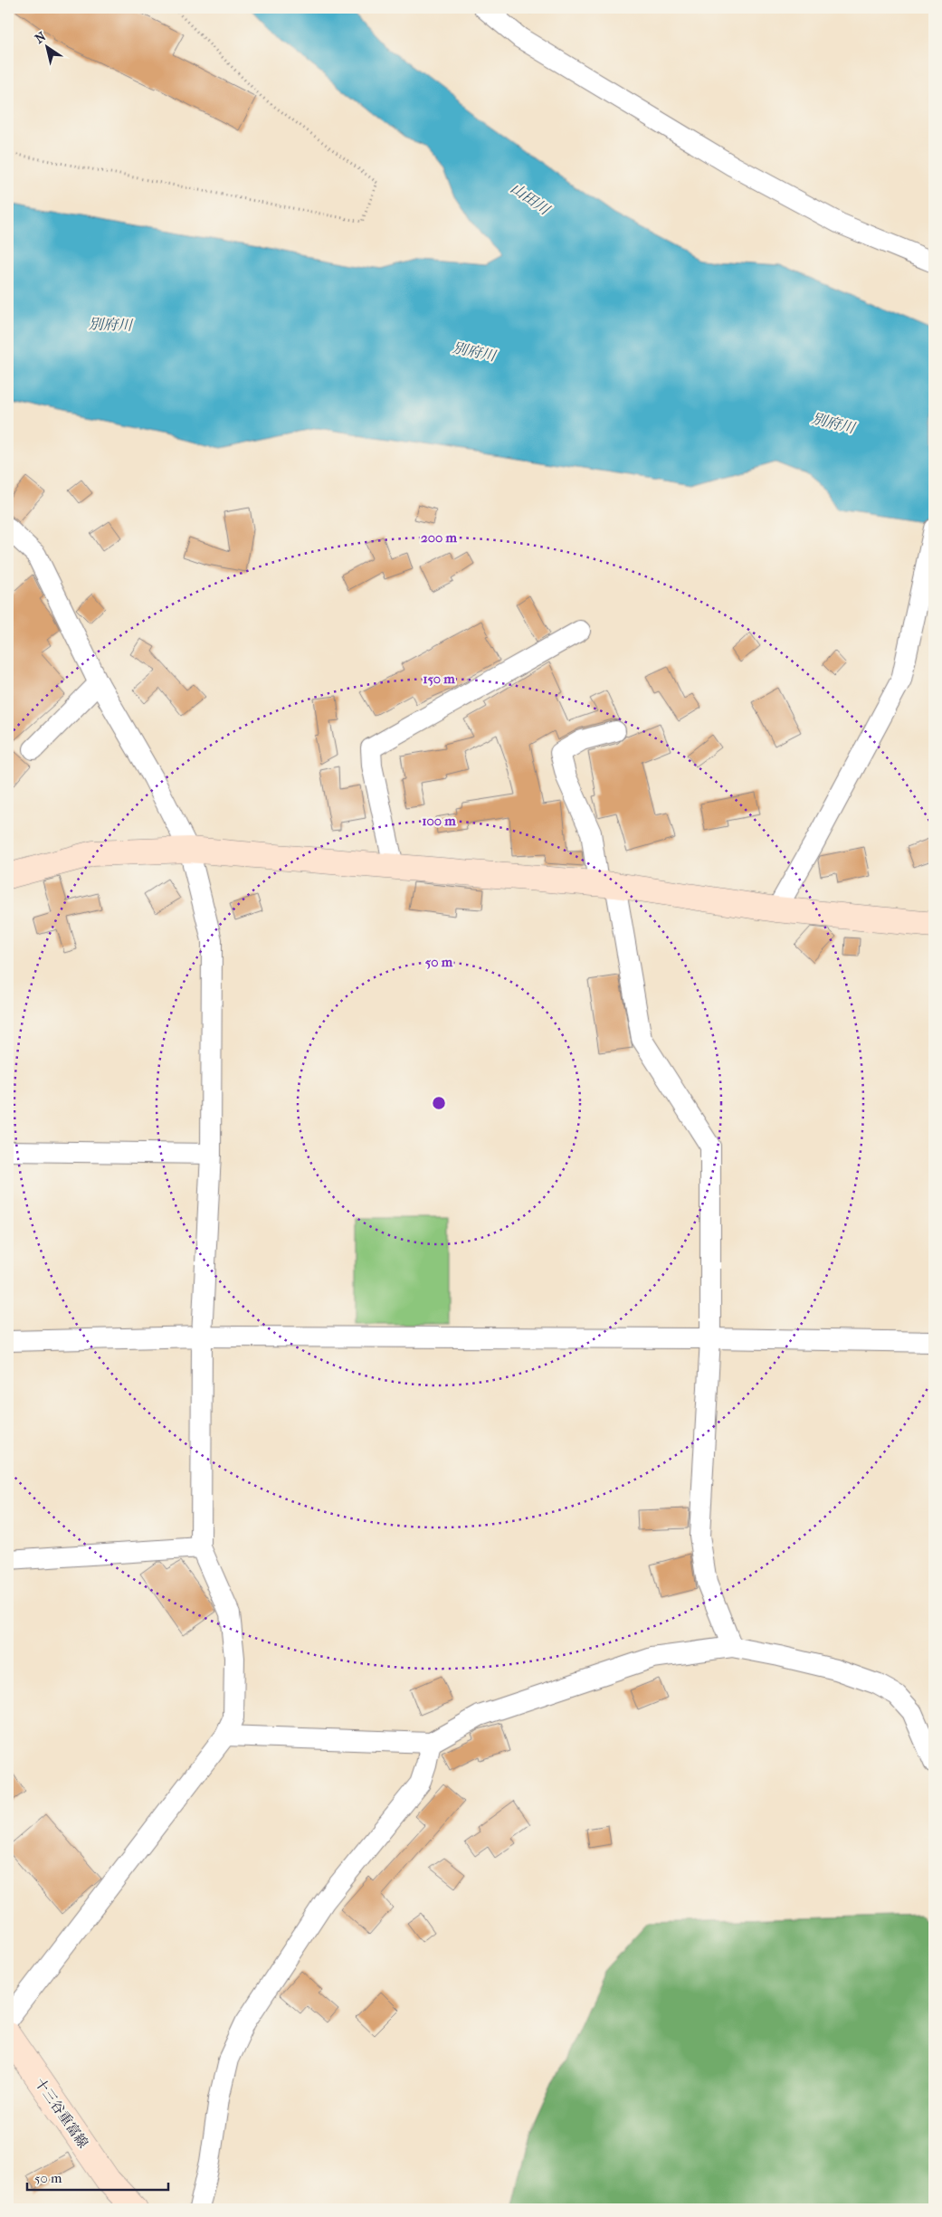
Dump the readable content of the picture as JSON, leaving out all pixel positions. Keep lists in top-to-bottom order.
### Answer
{
  "streets": {
    "street": ["十三谷重富線"]
  },
  "water": ["山田川", "別府川"],
  "scale_bar": "50 m",
  "north": "top left",
  "rings": [
    "200 m",
    "150 m",
    "100 m",
    "50 m"
  ]
}
